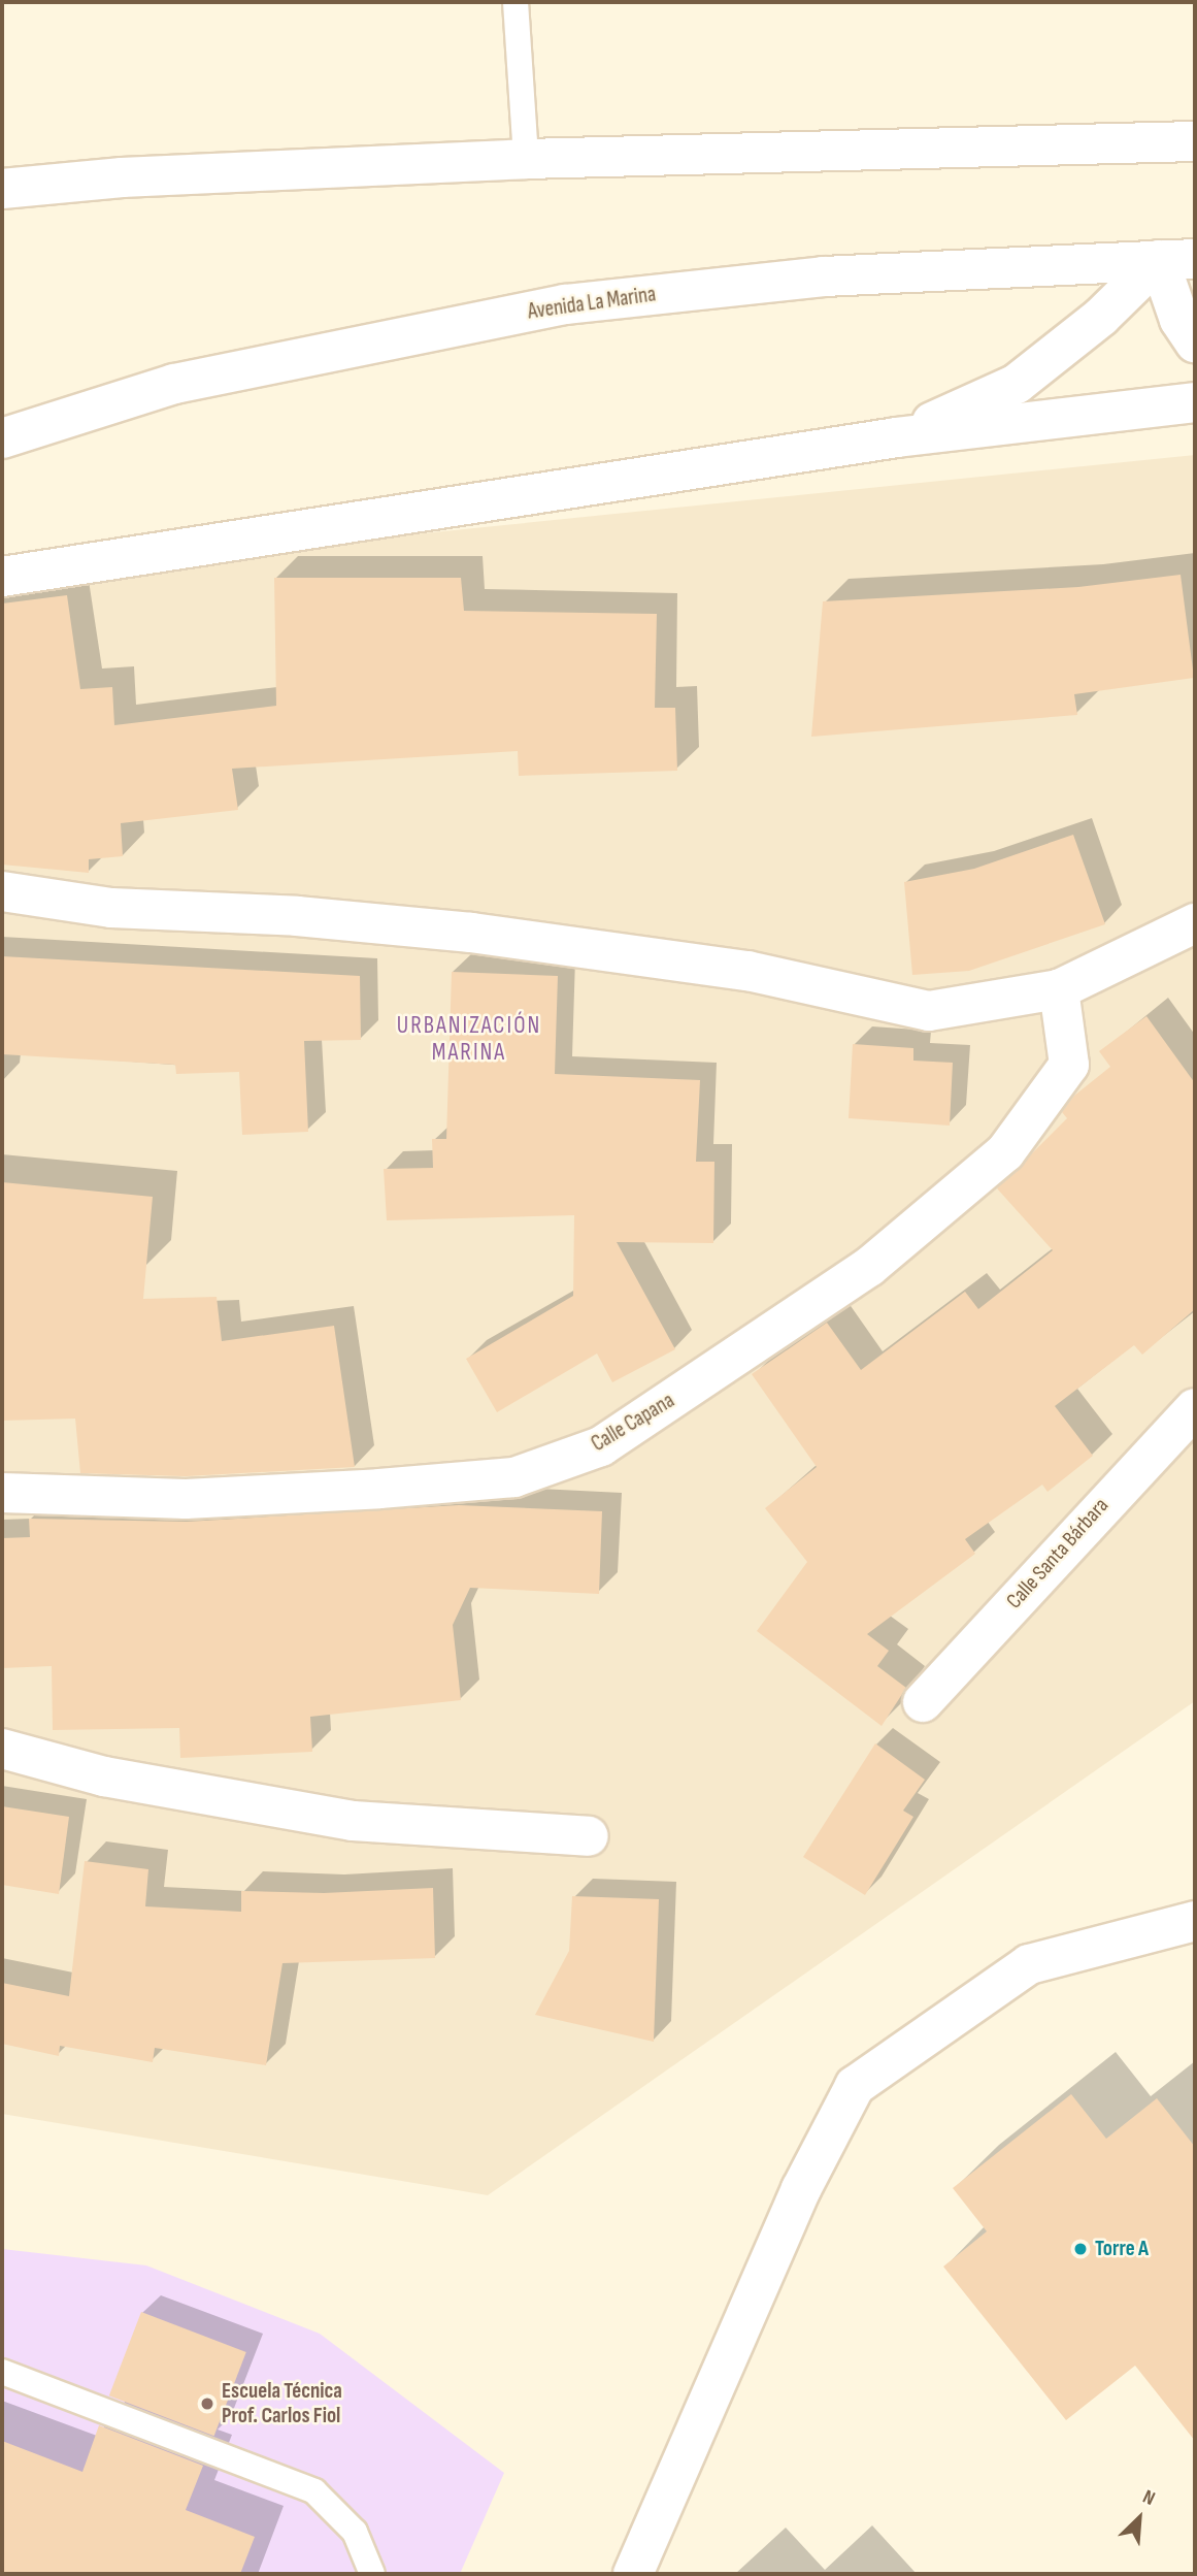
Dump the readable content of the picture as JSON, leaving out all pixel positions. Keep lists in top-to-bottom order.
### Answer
{
  "streets": {
    "street": ["Avenida La Marina", "Calle Capana", "Calle Santa Bárbara"]
  },
  "districts": ["URBANIZACIÓN MARINA"],
  "places": ["Torre A", "Escuela Técnica Prof. Carlos Fiol"],
  "north": "top right"
}
